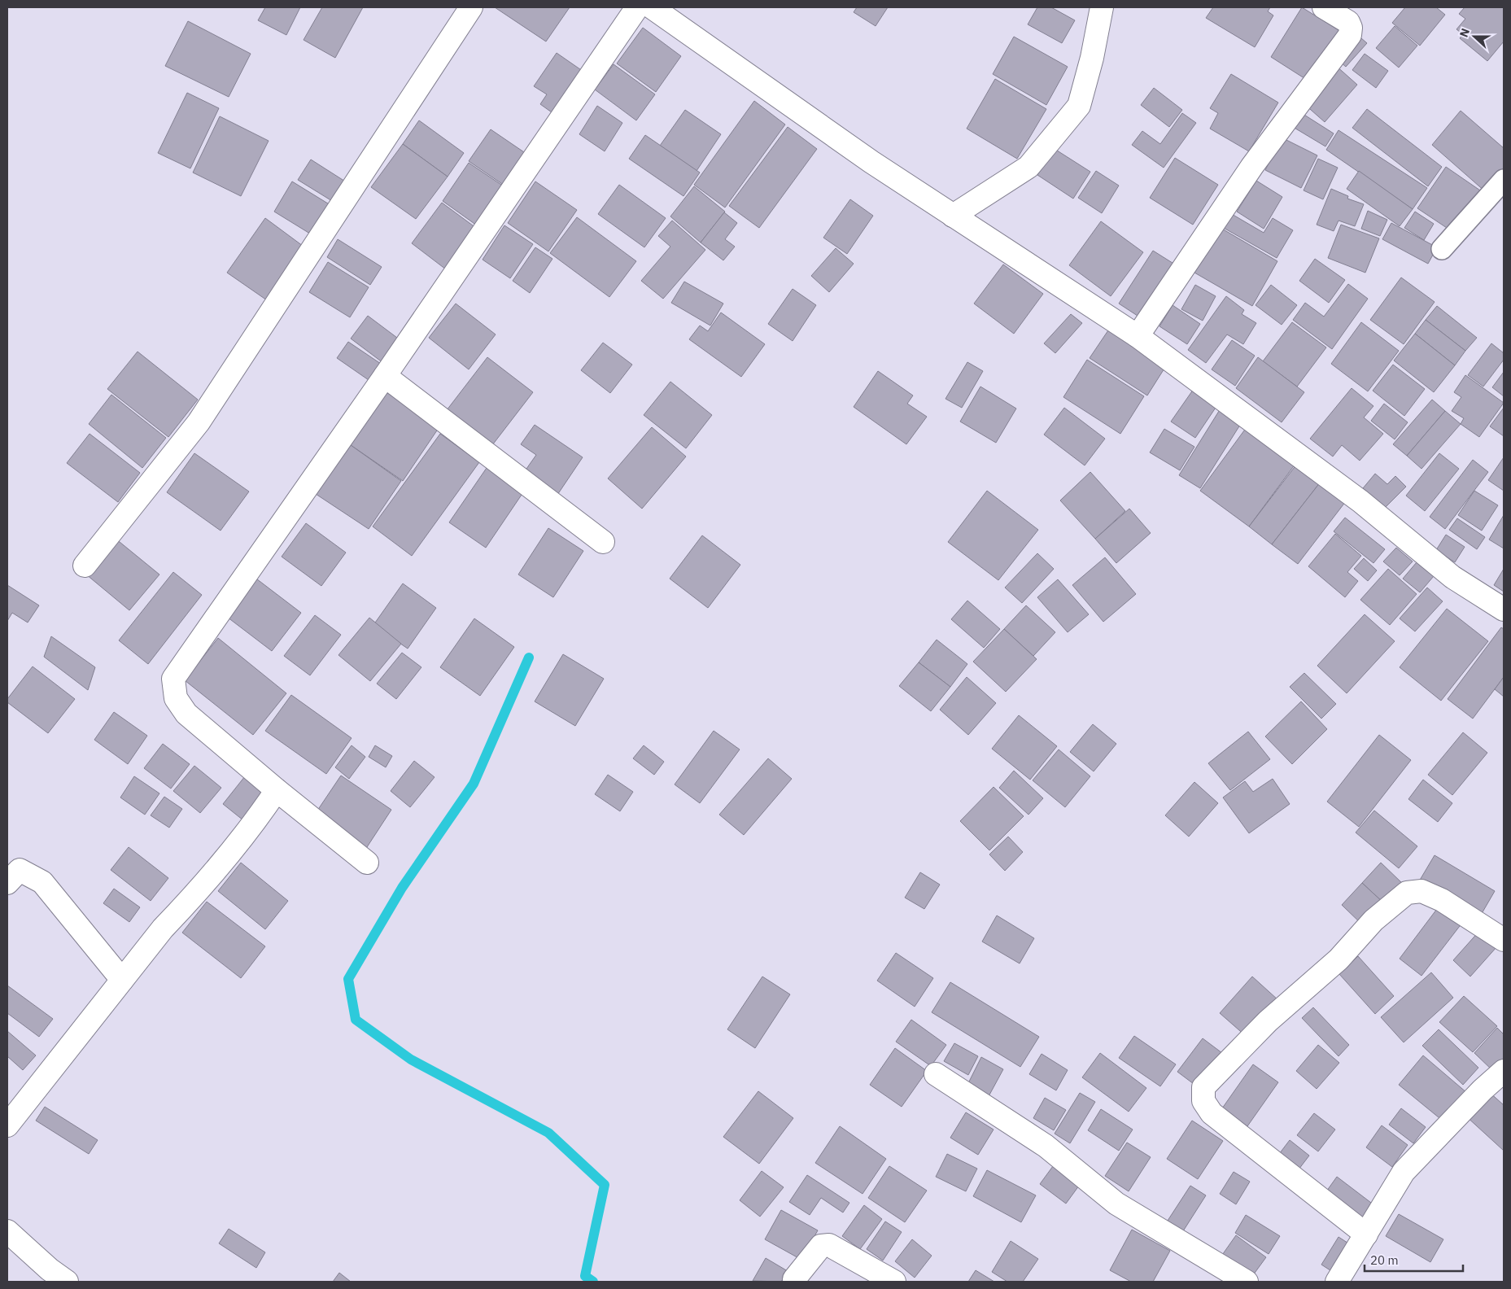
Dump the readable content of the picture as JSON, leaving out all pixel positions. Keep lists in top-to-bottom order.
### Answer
{
  "scale_bar": "20 m",
  "north": "left"
}
